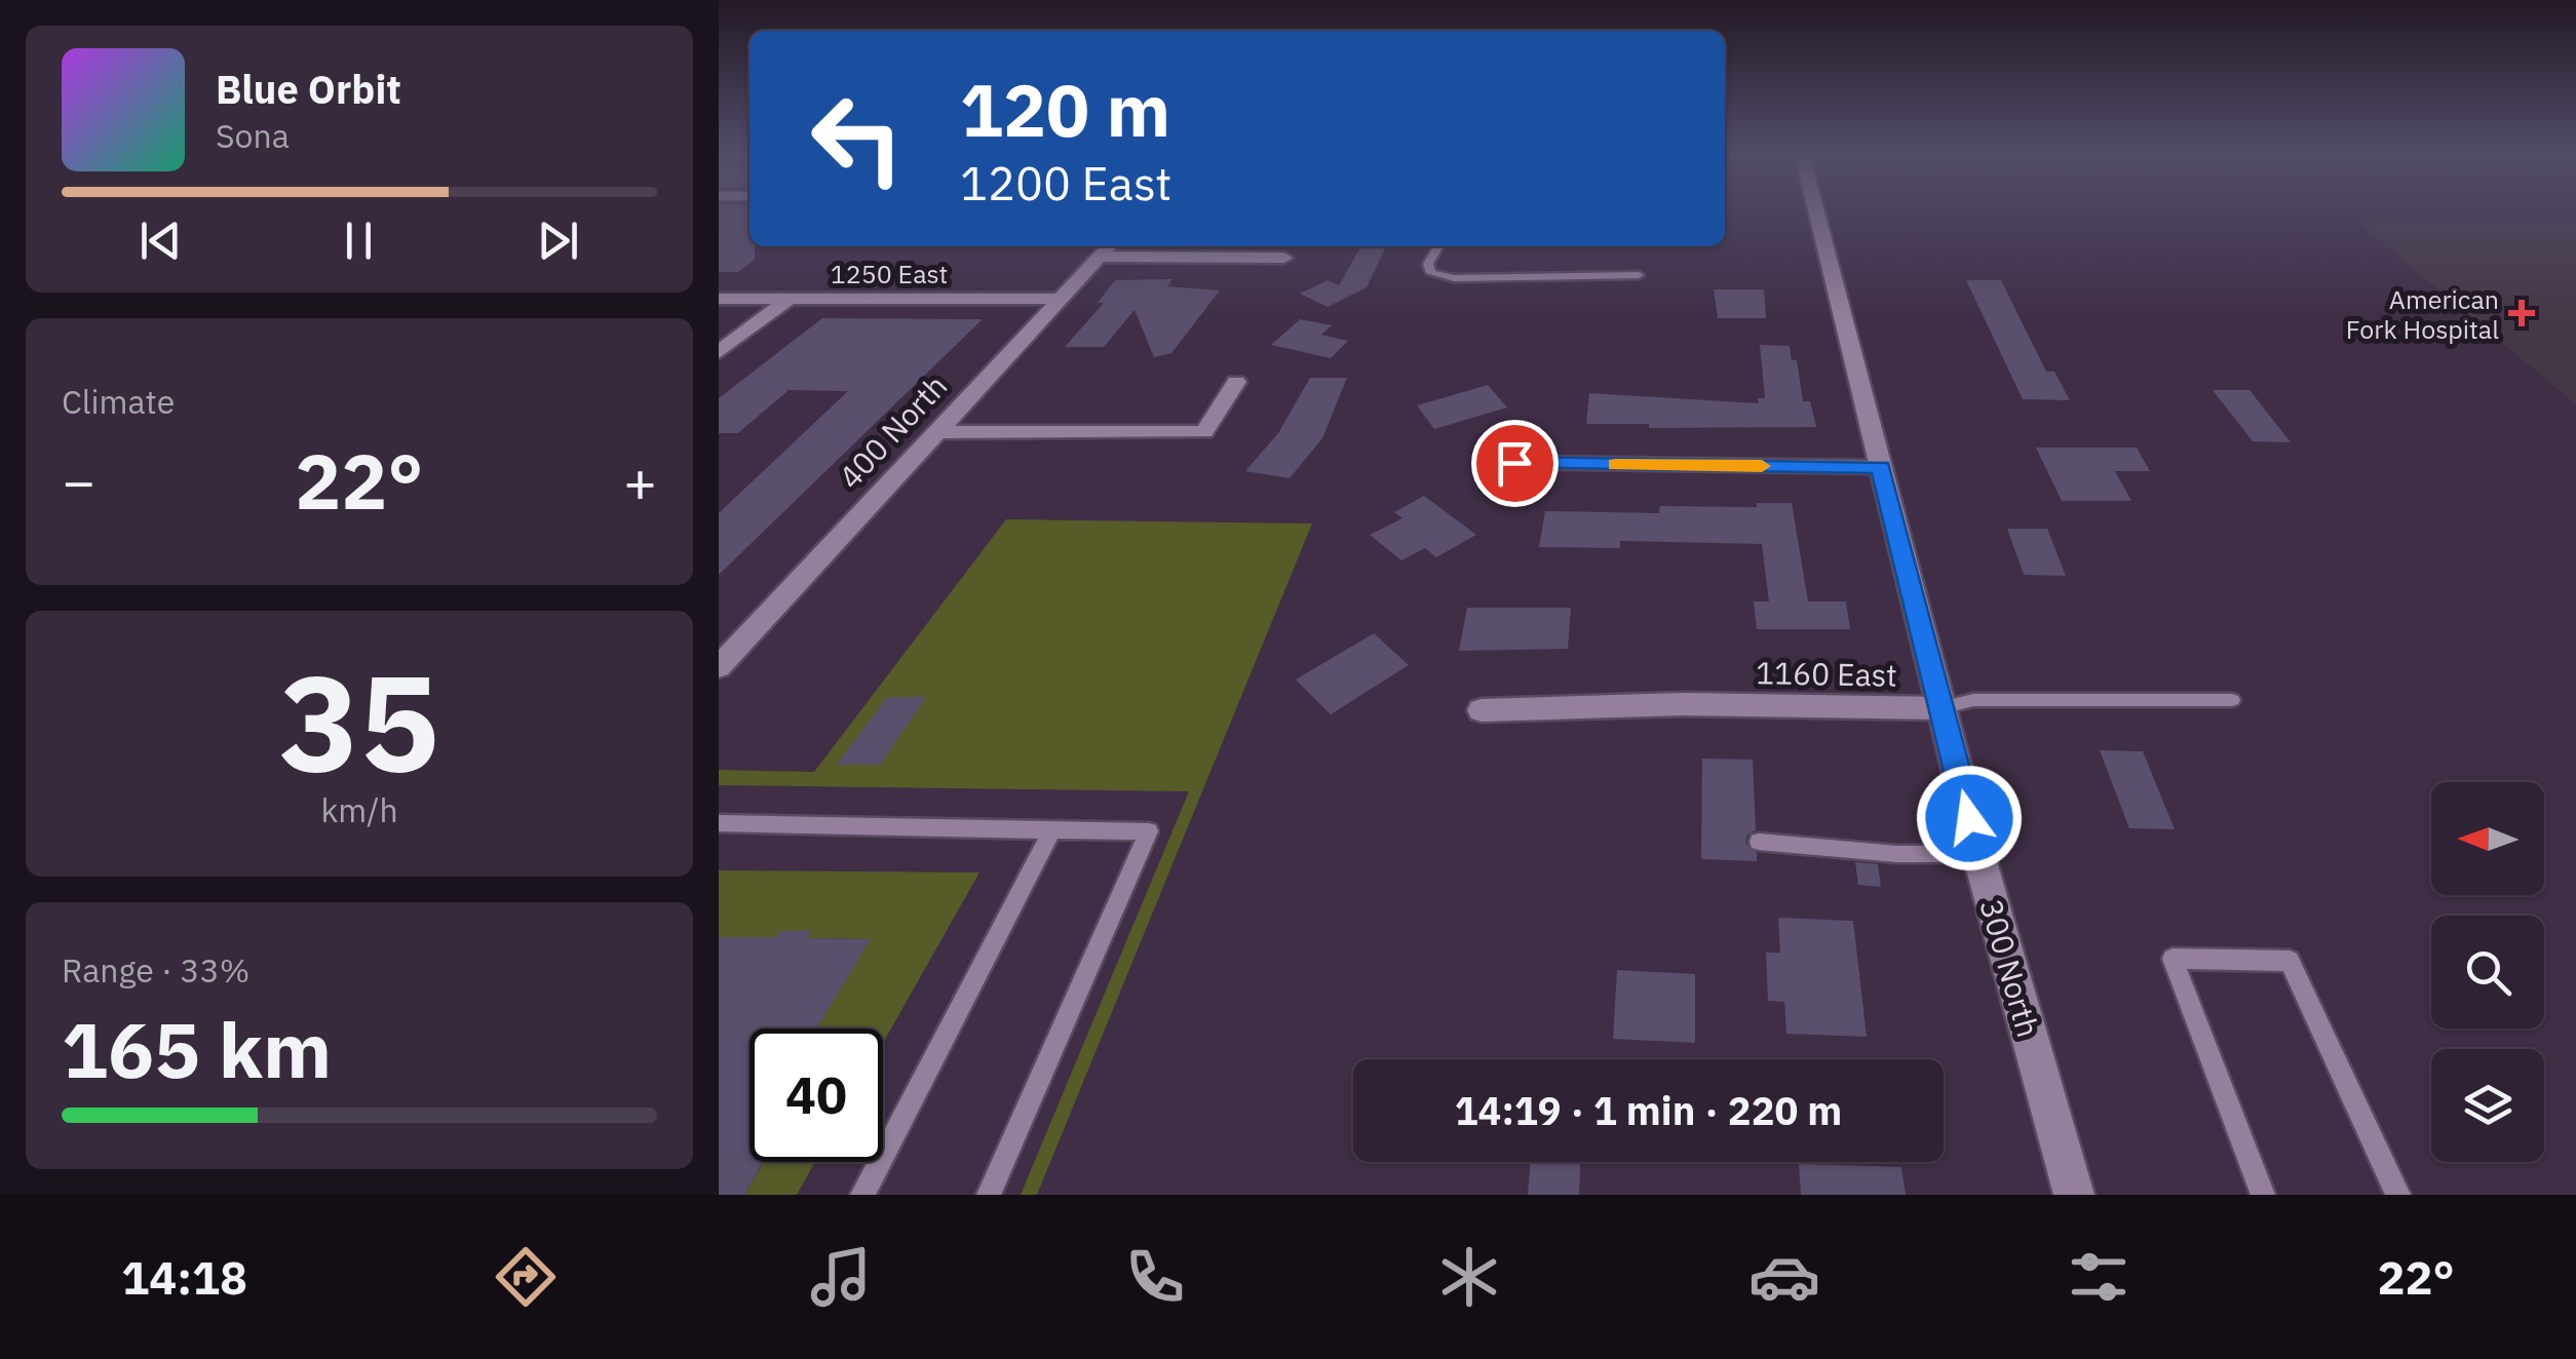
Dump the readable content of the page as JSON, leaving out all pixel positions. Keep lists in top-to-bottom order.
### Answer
{
  "streets": {
    "street": [
      "1250 East",
      "400 North",
      "1160 East",
      "300 North"
    ]
  },
  "crossings": [
    ["1250 East", "400 North"],
    ["1160 East", "300 North"]
  ],
  "places": {
    "health": ["American Fork Hospital"]
  },
  "north": "left",
  "page": {
    "turn": ["120 m", "1200 East"],
    "song": ["Blue Orbit", "Sona"],
    "tile": [
      "Climate",
      ["35", "km/h"],
      ["Range · 33%", "165 km"]
    ],
    "heat": ["−", "22°", "+"],
    "limit": "40",
    "trip": "14:19 · 1 min · 220 m",
    "tabs": ["14:18", "22°"]
  }
}
